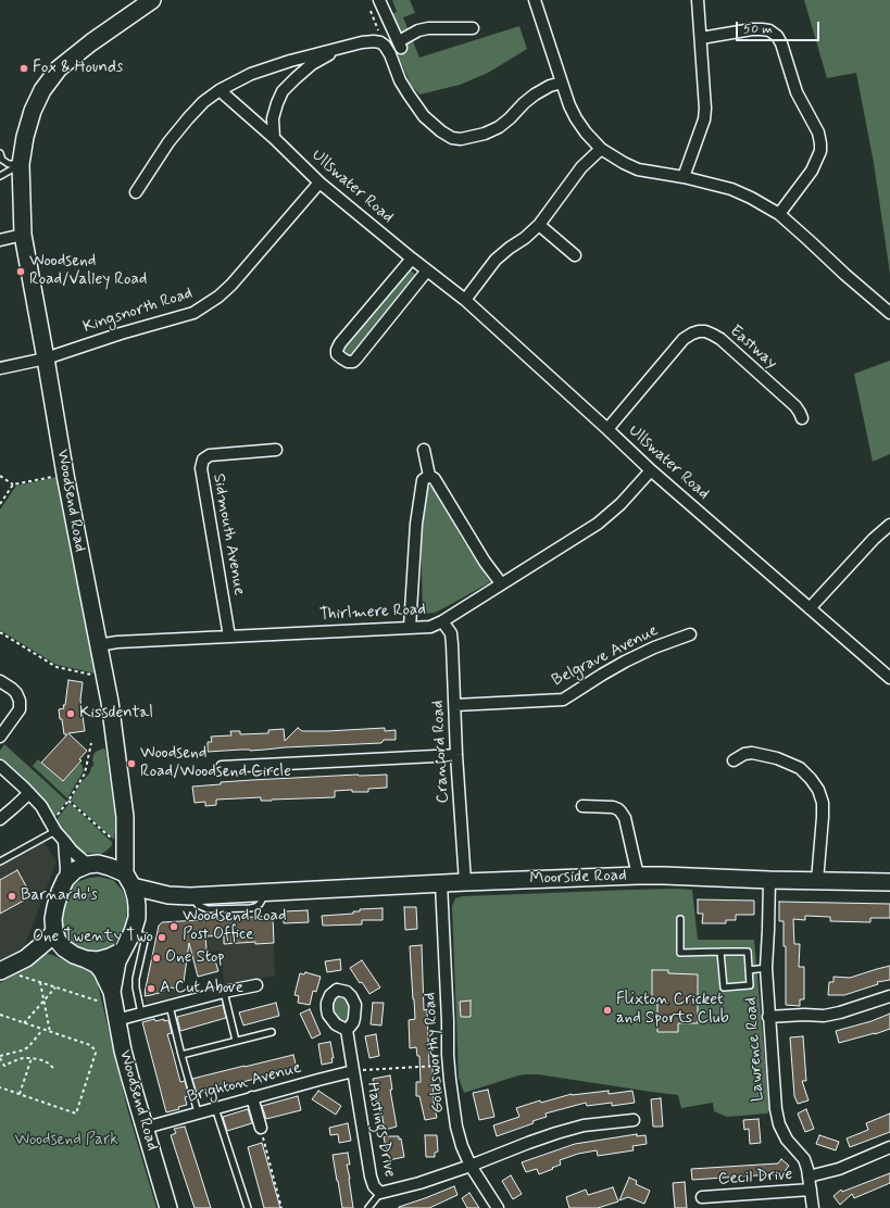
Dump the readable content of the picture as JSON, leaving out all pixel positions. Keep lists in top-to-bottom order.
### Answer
{
  "streets": {
    "street": [
      "Ullswater Road",
      "Kingsnorth Road",
      "Eastway",
      "Woodsend Road",
      "Sidmouth Avenue",
      "Thirlmere Road",
      "Belgrave Avenue",
      "Cranford Road",
      "Moorside Road",
      "Lawrence Road",
      "Goldsworthy Road",
      "Brighton Avenue",
      "Hastings Drive",
      "Cecil Drive"
    ]
  },
  "crossings": [
    ["Ullswater Road", "Kingsnorth Road"],
    ["Ullswater Road", "Eastway"],
    ["Ullswater Road", "Thirlmere Road"],
    ["Kingsnorth Road", "Woodsend Road"],
    ["Woodsend Road", "Thirlmere Road"],
    ["Woodsend Road", "Moorside Road"],
    ["Woodsend Road", "Brighton Avenue"],
    ["Sidmouth Avenue", "Thirlmere Road"],
    ["Thirlmere Road", "Cranford Road"],
    ["Belgrave Avenue", "Cranford Road"],
    ["Cranford Road", "Moorside Road"],
    ["Moorside Road", "Lawrence Road"],
    ["Moorside Road", "Goldsworthy Road"],
    ["Lawrence Road", "Cecil Drive"],
    ["Goldsworthy Road", "Hastings Drive"],
    ["Brighton Avenue", "Hastings Drive"]
  ],
  "parks": ["Woodsend Park"],
  "places": [
    "Fox & Hounds",
    "Woodsend Road/Valley Road",
    "Kissdental",
    "Woodsend Road/Woodsend Circle",
    "Barnardo's",
    "Woodsend Road Post Office",
    "One Twenty Two",
    "One Stop",
    "A Cut Above",
    "Flixton Cricket and Sports Club"
  ],
  "scale_bar": "50 m"
}
